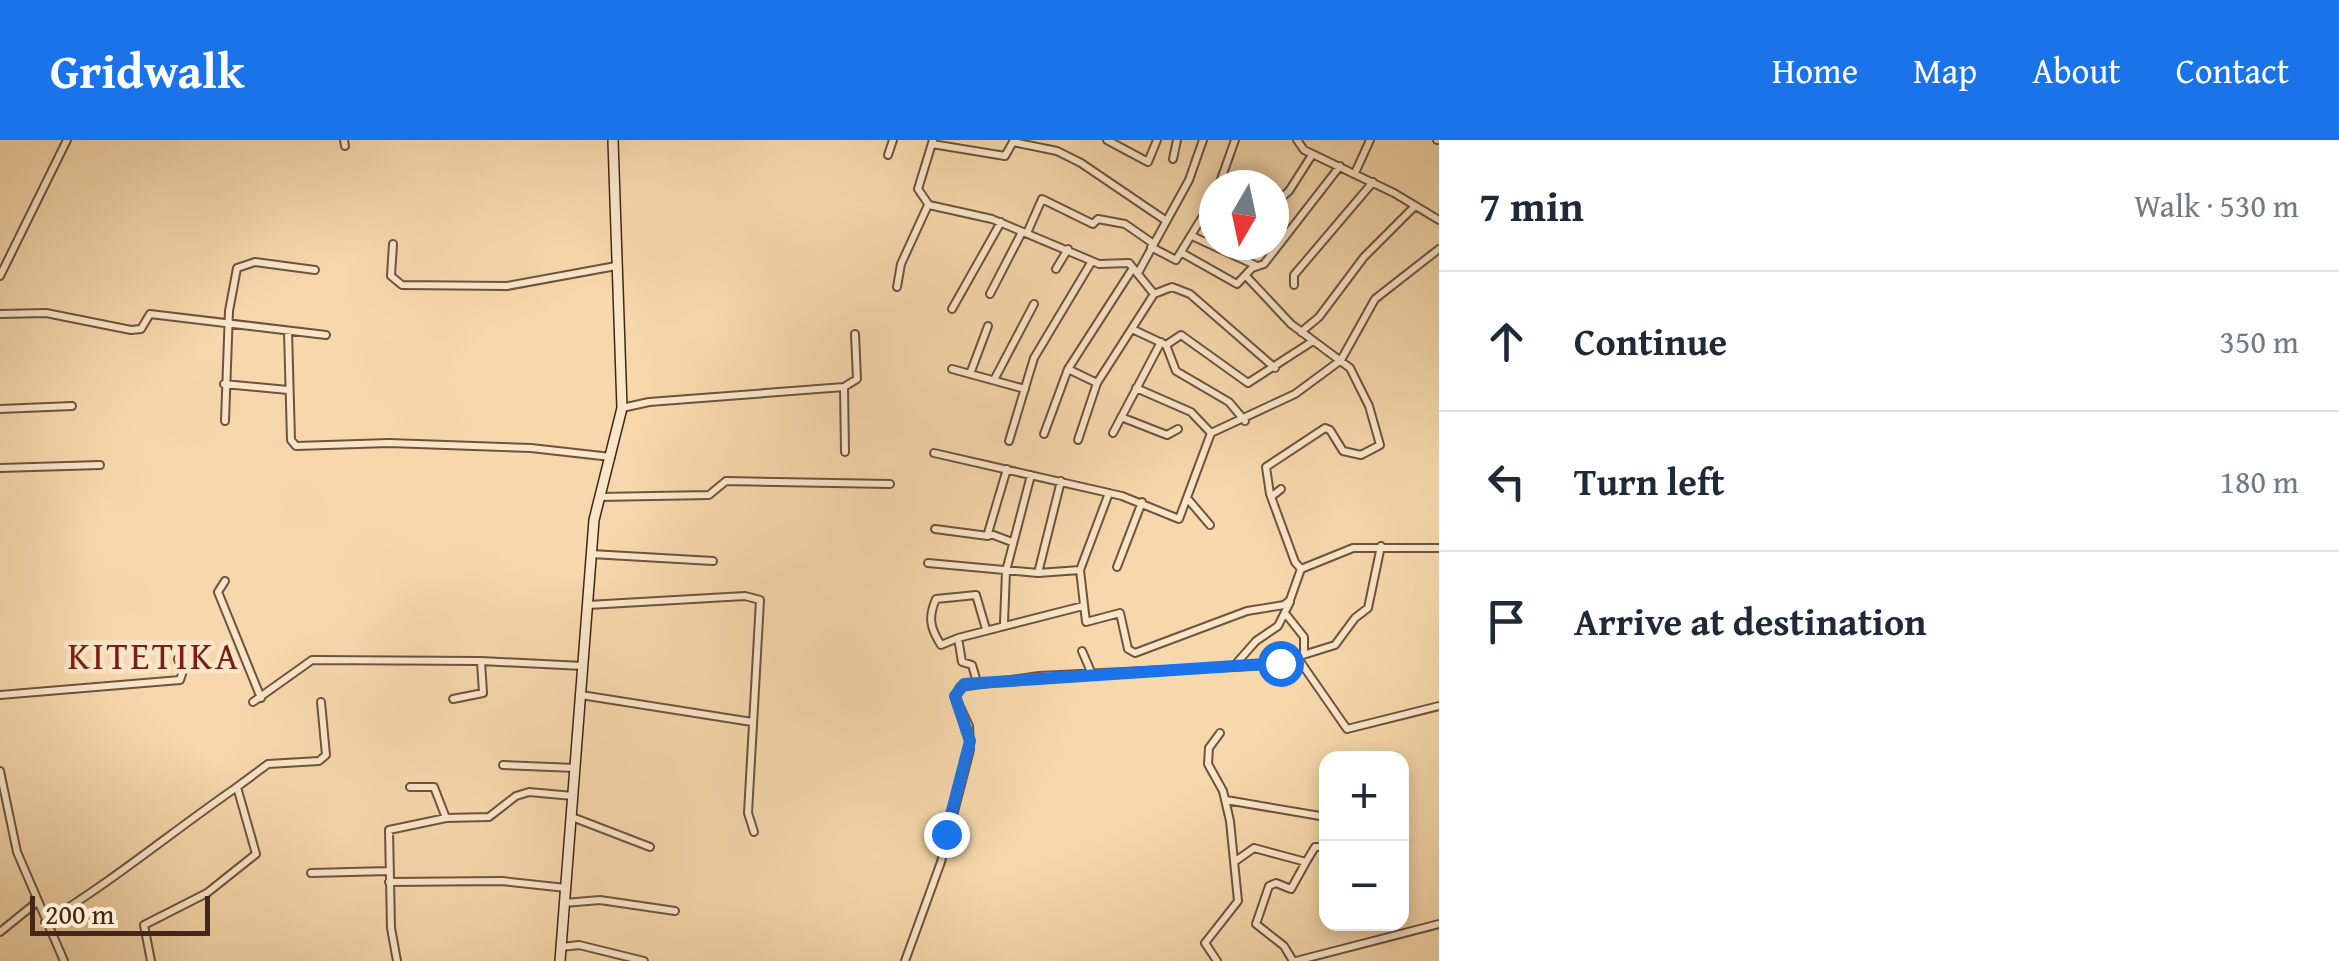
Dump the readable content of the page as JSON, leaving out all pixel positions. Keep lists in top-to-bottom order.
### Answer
{
  "districts": ["KITETIKA"],
  "scale_bar": "200 m",
  "north": "bottom",
  "page": {
    "header": "Gridwalk",
    "nav": [
      "Home",
      "Map",
      "About",
      "Contact"
    ],
    "heading": ["7 min", "Walk · 530 m"],
    "list": [
      ["Continue", "350 m"],
      ["Turn left", "180 m"],
      "Arrive at destination"
    ],
    "map_buttons": ["+", "−"],
    "scale": "200 m"
  }
}
